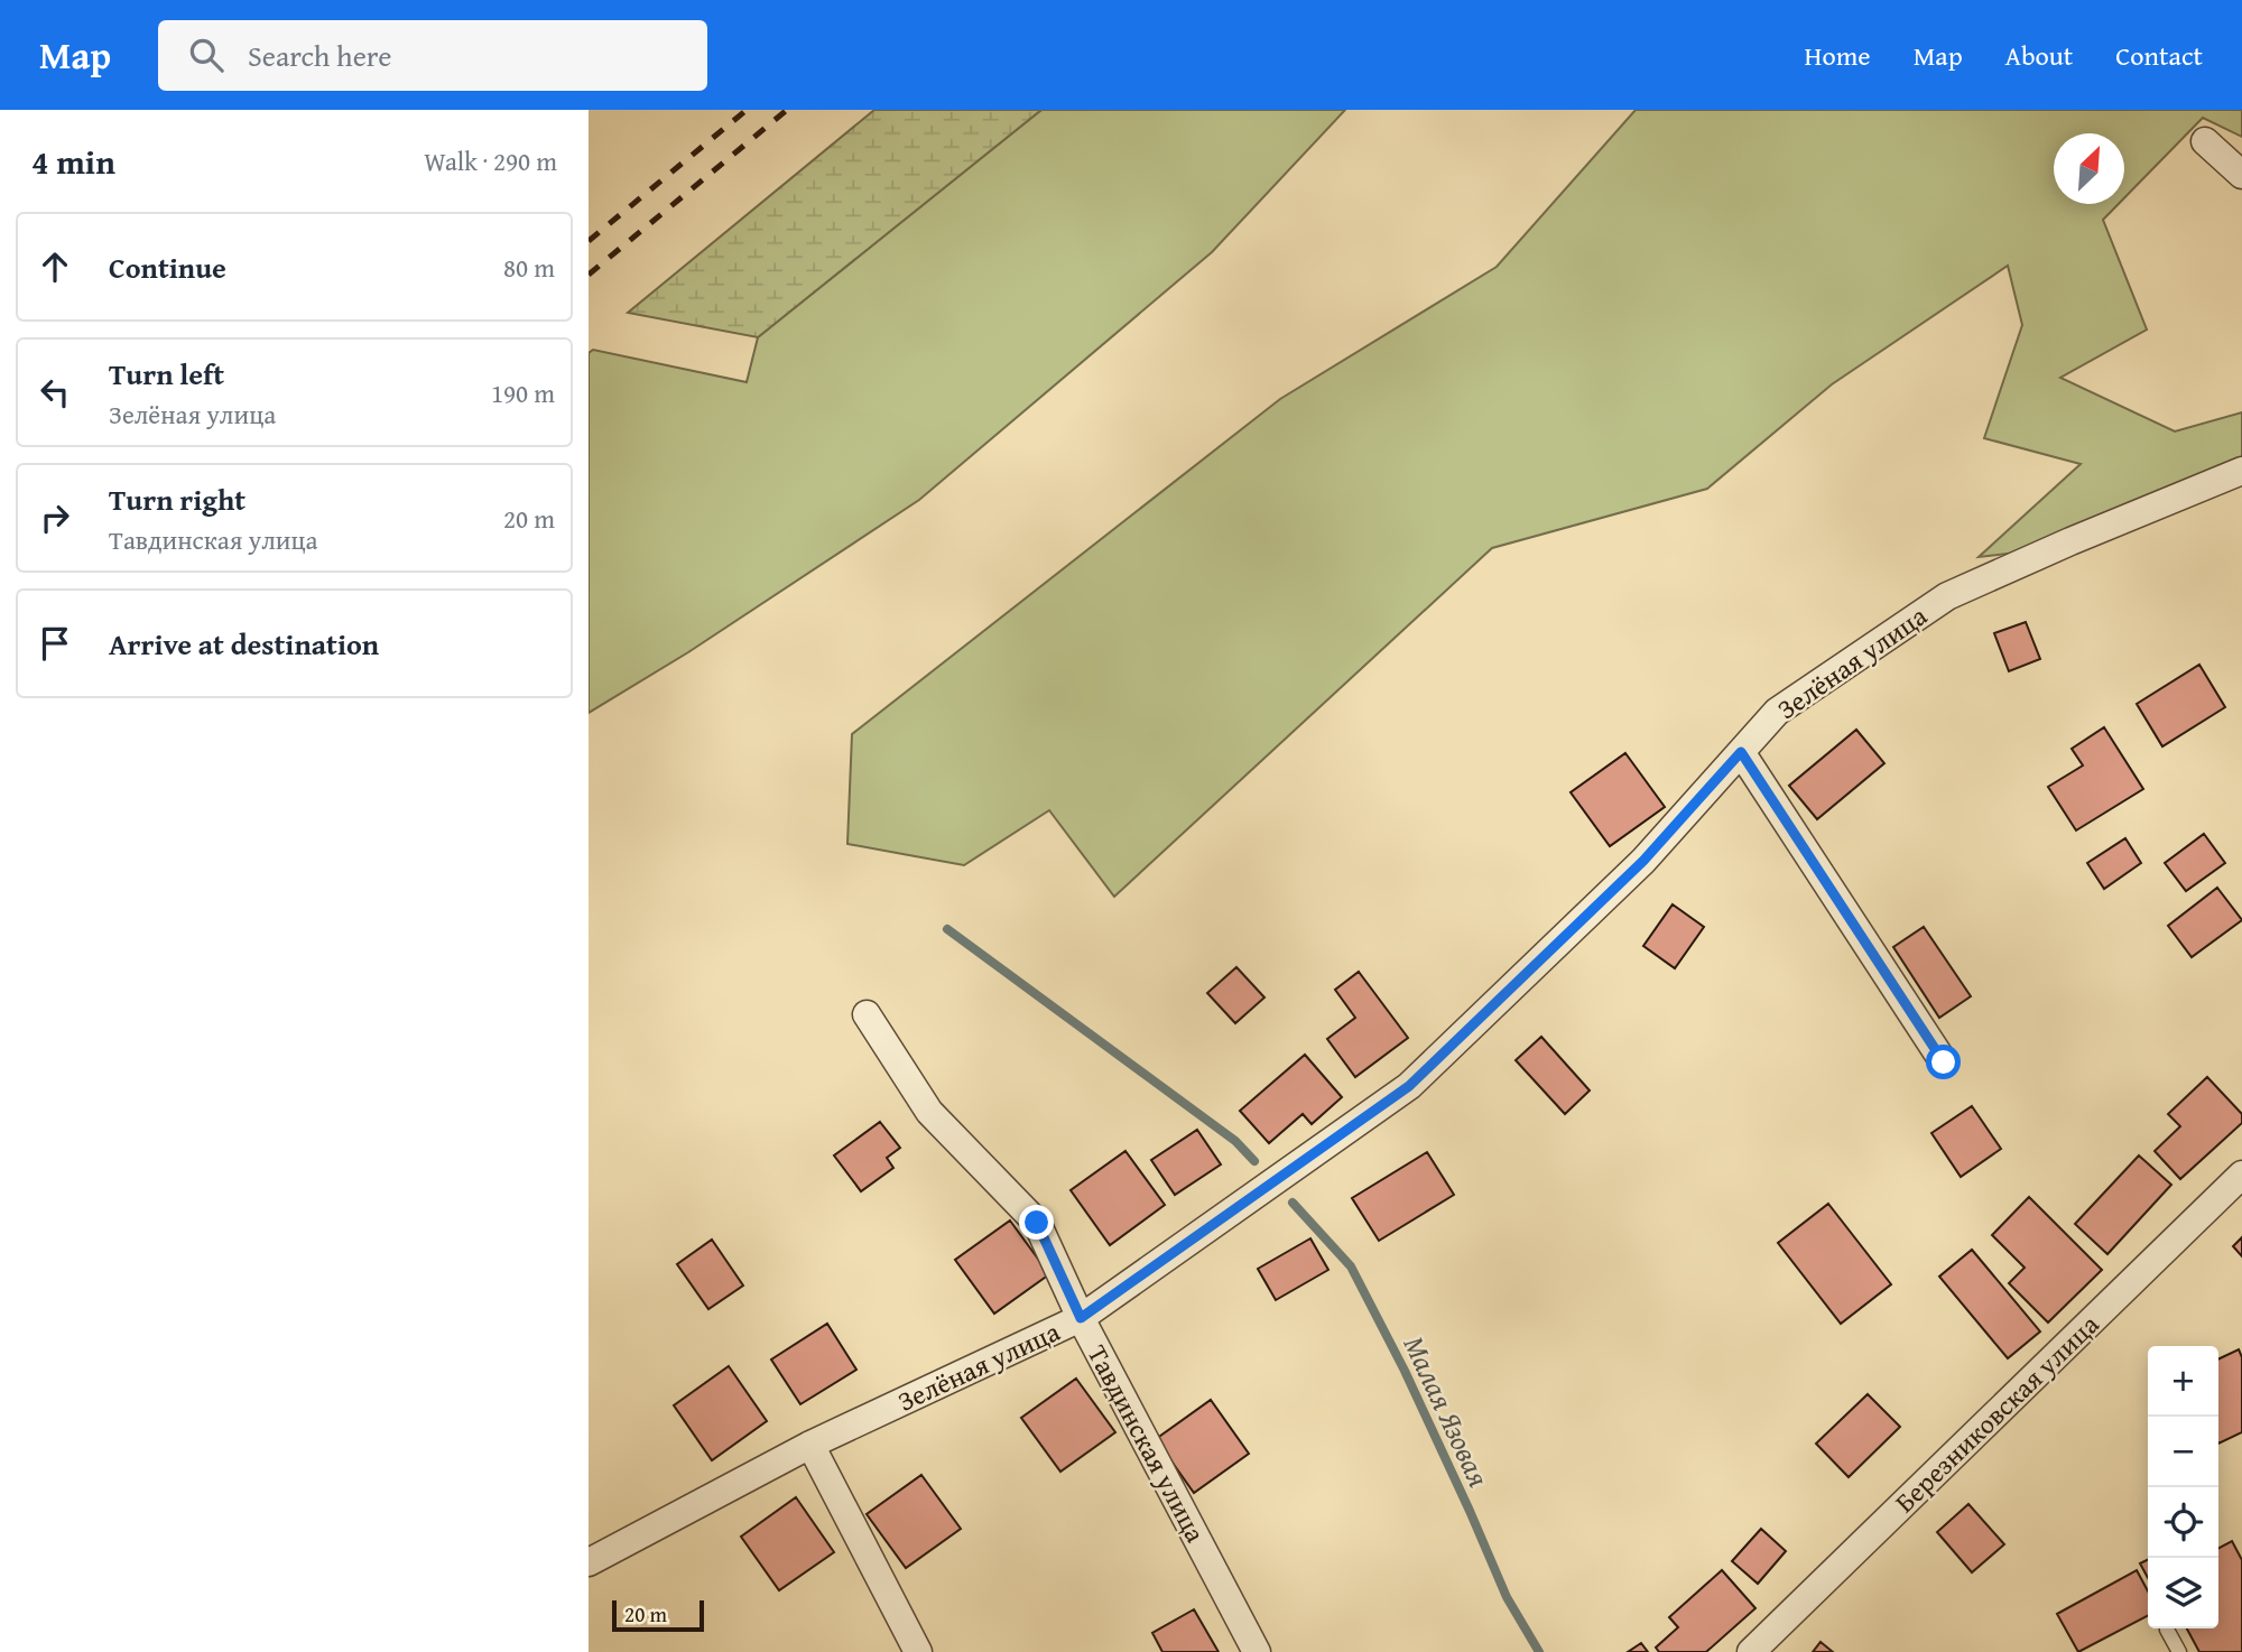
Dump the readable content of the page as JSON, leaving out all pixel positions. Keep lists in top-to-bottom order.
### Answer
{
  "streets": {
    "street": ["Зелёная улица", "Березниковская улица", "Тавдинская улица"]
  },
  "crossings": [
    ["Зелёная улица", "Тавдинская улица"]
  ],
  "water": ["Малая Язовая"],
  "scale_bar": "20 m",
  "north": "top right",
  "page": {
    "header": "Map",
    "search": "Search here",
    "nav": [
      "Home",
      "Map",
      "About",
      "Contact"
    ],
    "heading": ["4 min", "Walk · 290 m"],
    "list": [
      ["Continue", "80 m"],
      ["Turn left", "Зелёная улица", "190 m"],
      ["Turn right", "Тавдинская улица", "20 m"],
      "Arrive at destination"
    ],
    "map_buttons": ["+", "−"],
    "scale": "20 m"
  }
}
